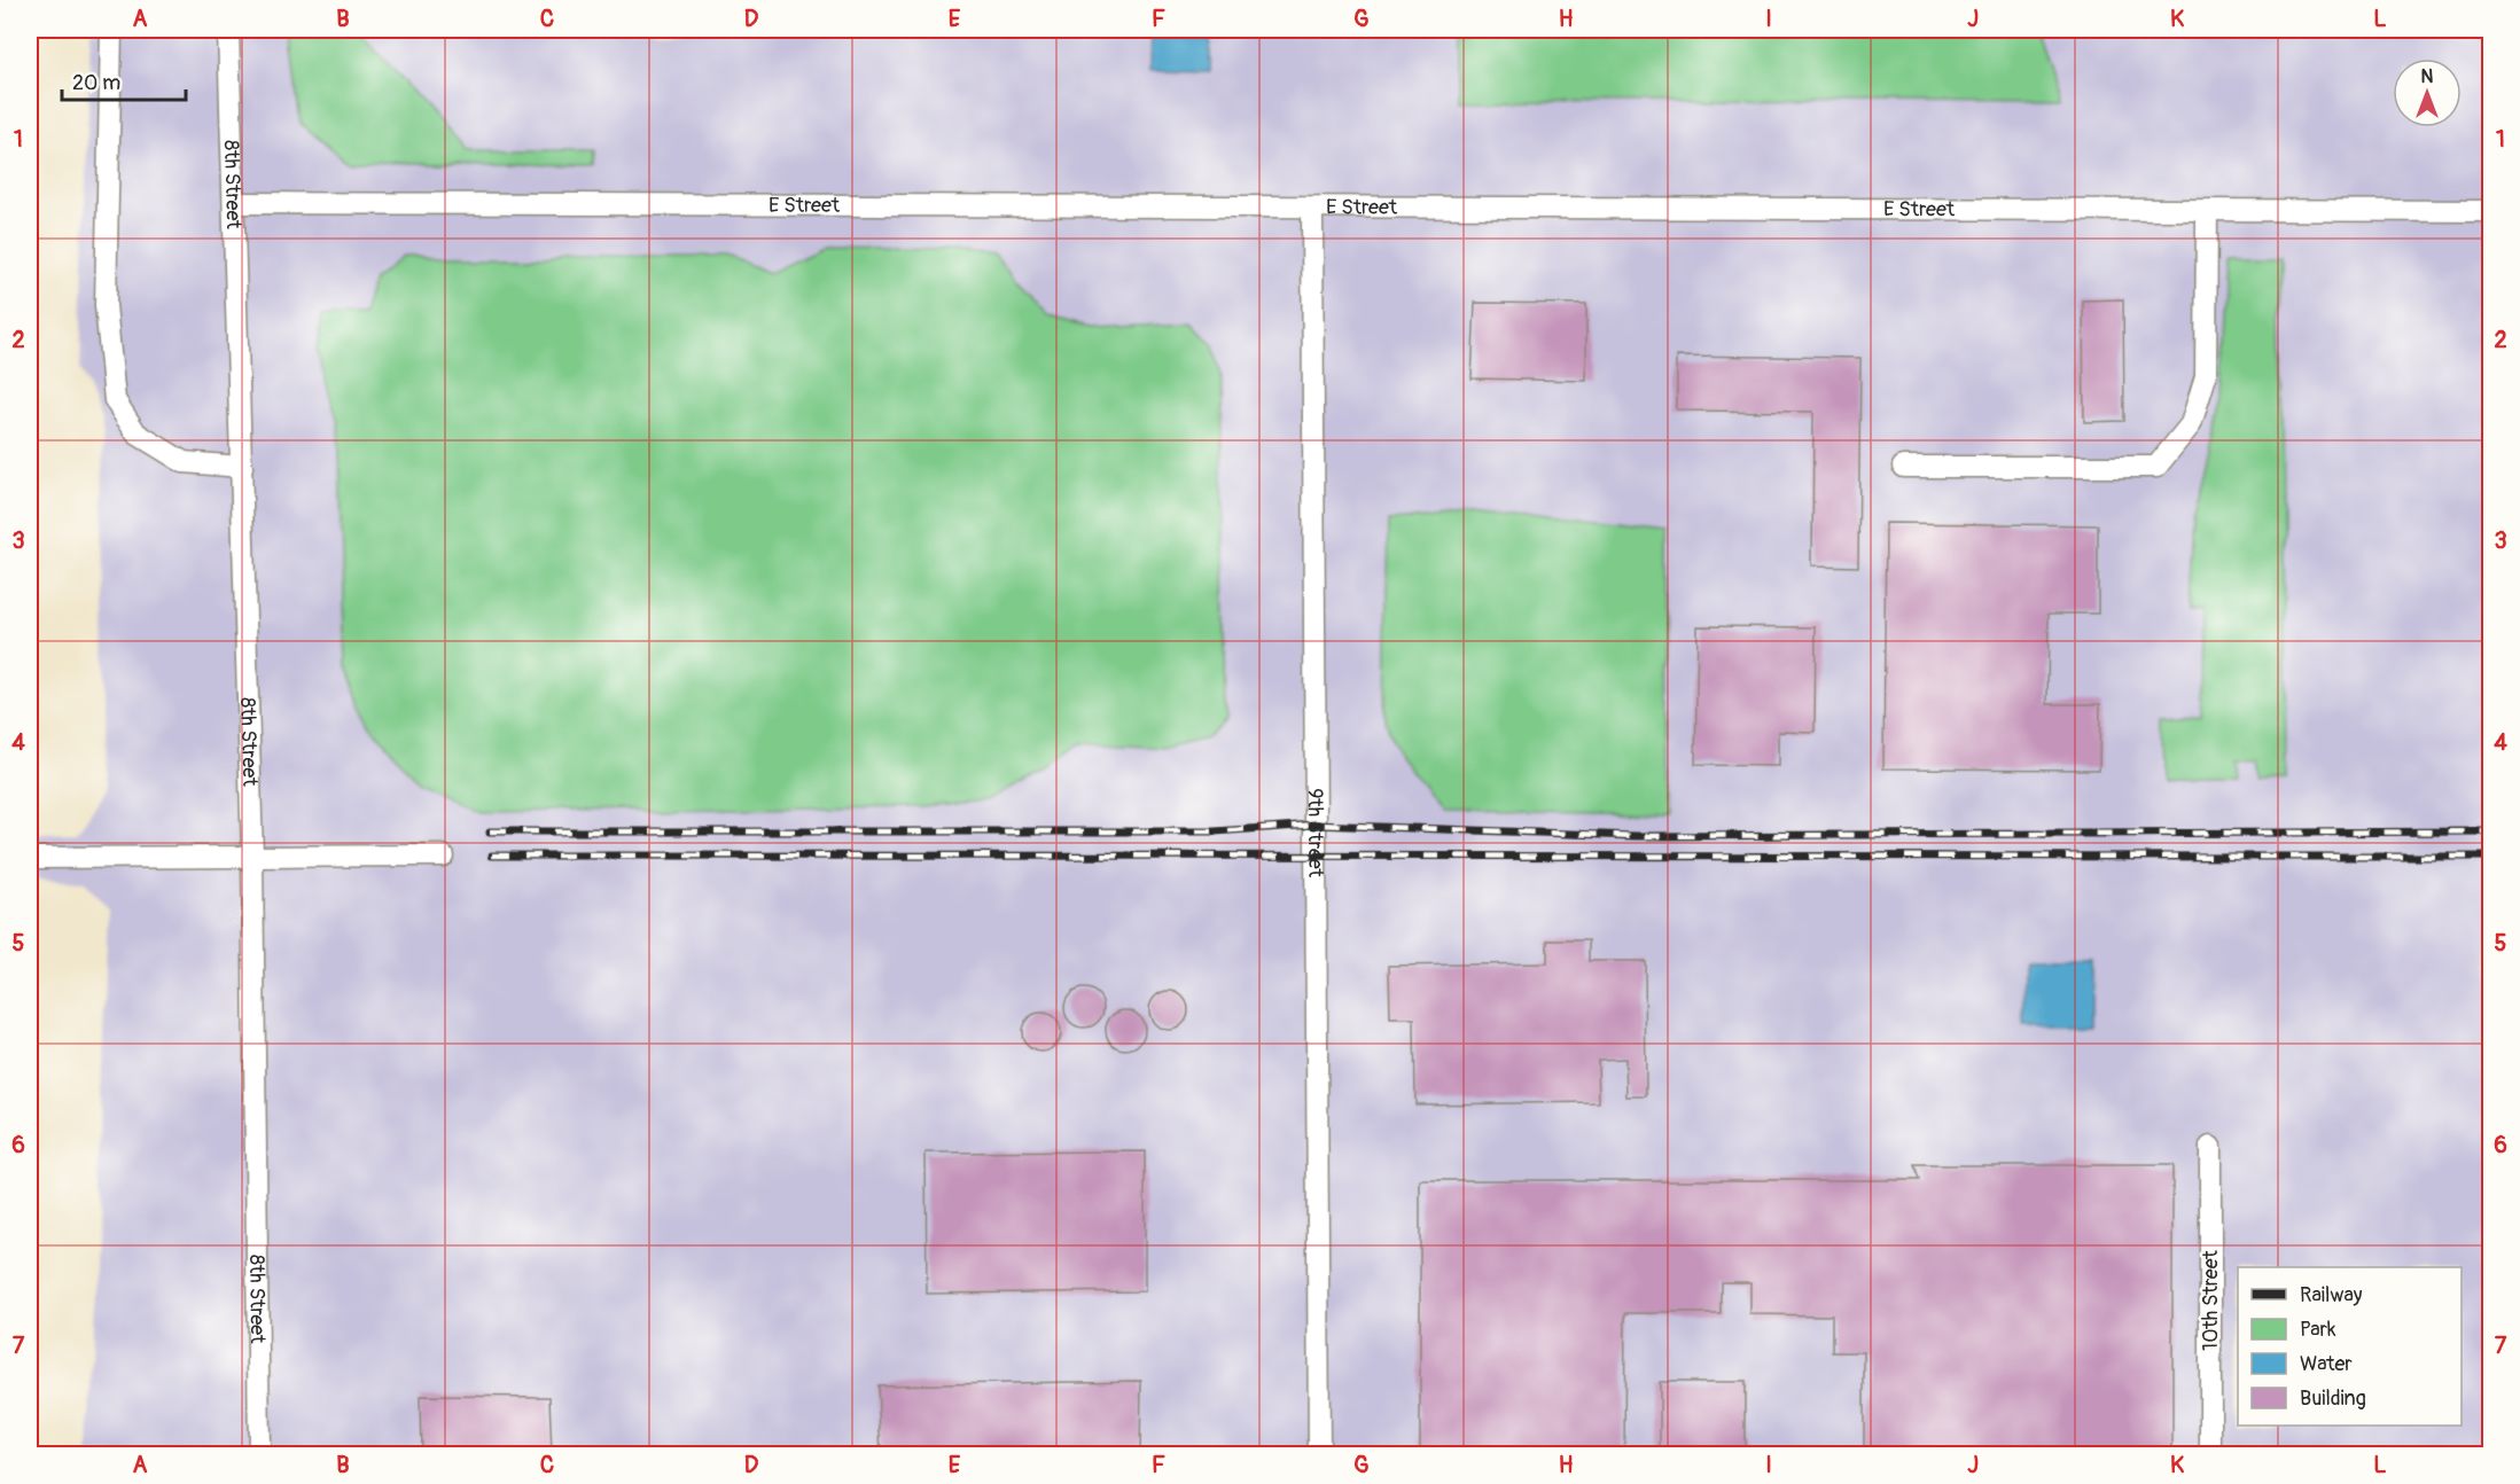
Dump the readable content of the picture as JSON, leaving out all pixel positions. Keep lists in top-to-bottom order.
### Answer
{
  "streets": {
    "lane": [
      "8th Street",
      "E Street",
      "9th Street",
      "10th Street"
    ]
  },
  "crossings": [
    ["8th Street", "E Street"],
    ["E Street", "9th Street"]
  ],
  "legend": [
    "Railway",
    "Park",
    "Water",
    "Building"
  ],
  "scale_bar": "20 m",
  "north": "top",
  "grid": {
    "columns": [
      "A",
      "B",
      "C",
      "D",
      "E",
      "F",
      "G",
      "H",
      "I",
      "J",
      "K",
      "L"
    ],
    "rows": [
      "1",
      "2",
      "3",
      "4",
      "5",
      "6",
      "7"
    ]
  }
}
